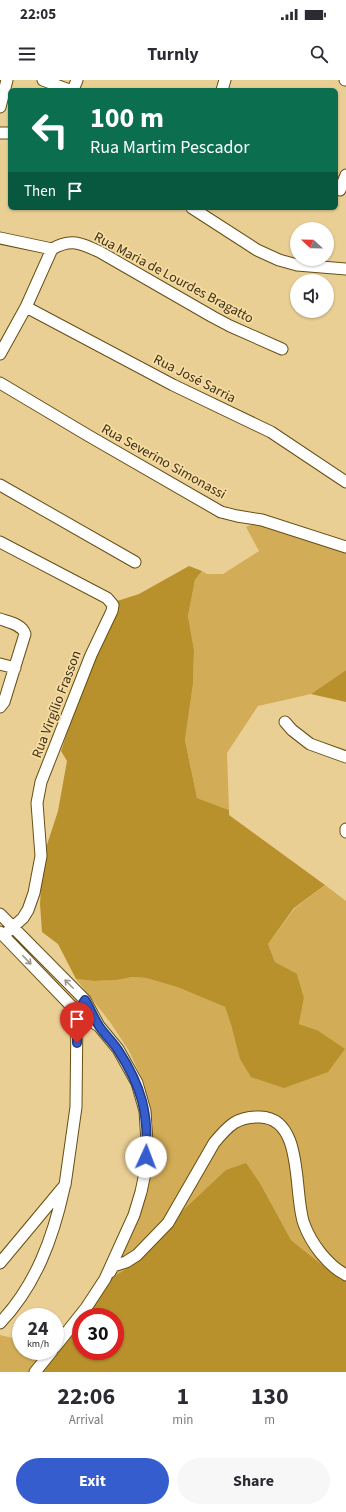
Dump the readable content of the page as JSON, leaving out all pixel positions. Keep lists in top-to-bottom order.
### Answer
{
  "streets": {
    "street": [
      "Rua Maria de Lourdes Bragatto",
      "Rua José Sarria",
      "Rua Severino Simonassi",
      "Rua Virgílio Frasson"
    ]
  },
  "north": "left",
  "page": {
    "status": "22:05",
    "header": "Turnly",
    "turn": ["100 m", "Rua Martim Pescador"],
    "then": "Then",
    "speed": "24 km/h",
    "limit": "30",
    "eta": [
      "22:06",
      "Arrival",
      "1",
      "min",
      "130",
      "m"
    ],
    "buttons": ["Exit", "Share"]
  }
}
